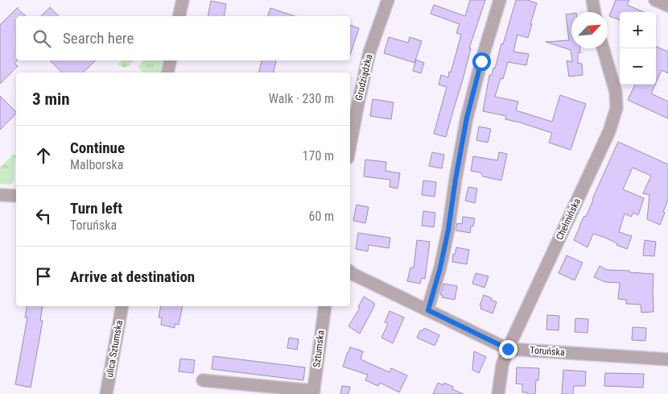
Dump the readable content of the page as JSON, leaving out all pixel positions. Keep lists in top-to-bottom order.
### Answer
{
  "streets": {
    "street": [
      "Grudziądzka",
      "Chełmińska",
      "ulica Sztumska",
      "Sztumska",
      "Toruńska"
    ]
  },
  "crossings": [
    ["Chełmińska", "Toruńska"]
  ],
  "north": "top right",
  "page": {
    "map_buttons": ["+", "−"],
    "search": "Search here",
    "heading": ["3 min", "Walk · 230 m"],
    "list": [
      ["Continue", "Malborska", "170 m"],
      ["Turn left", "Toruńska", "60 m"],
      "Arrive at destination"
    ]
  }
}
